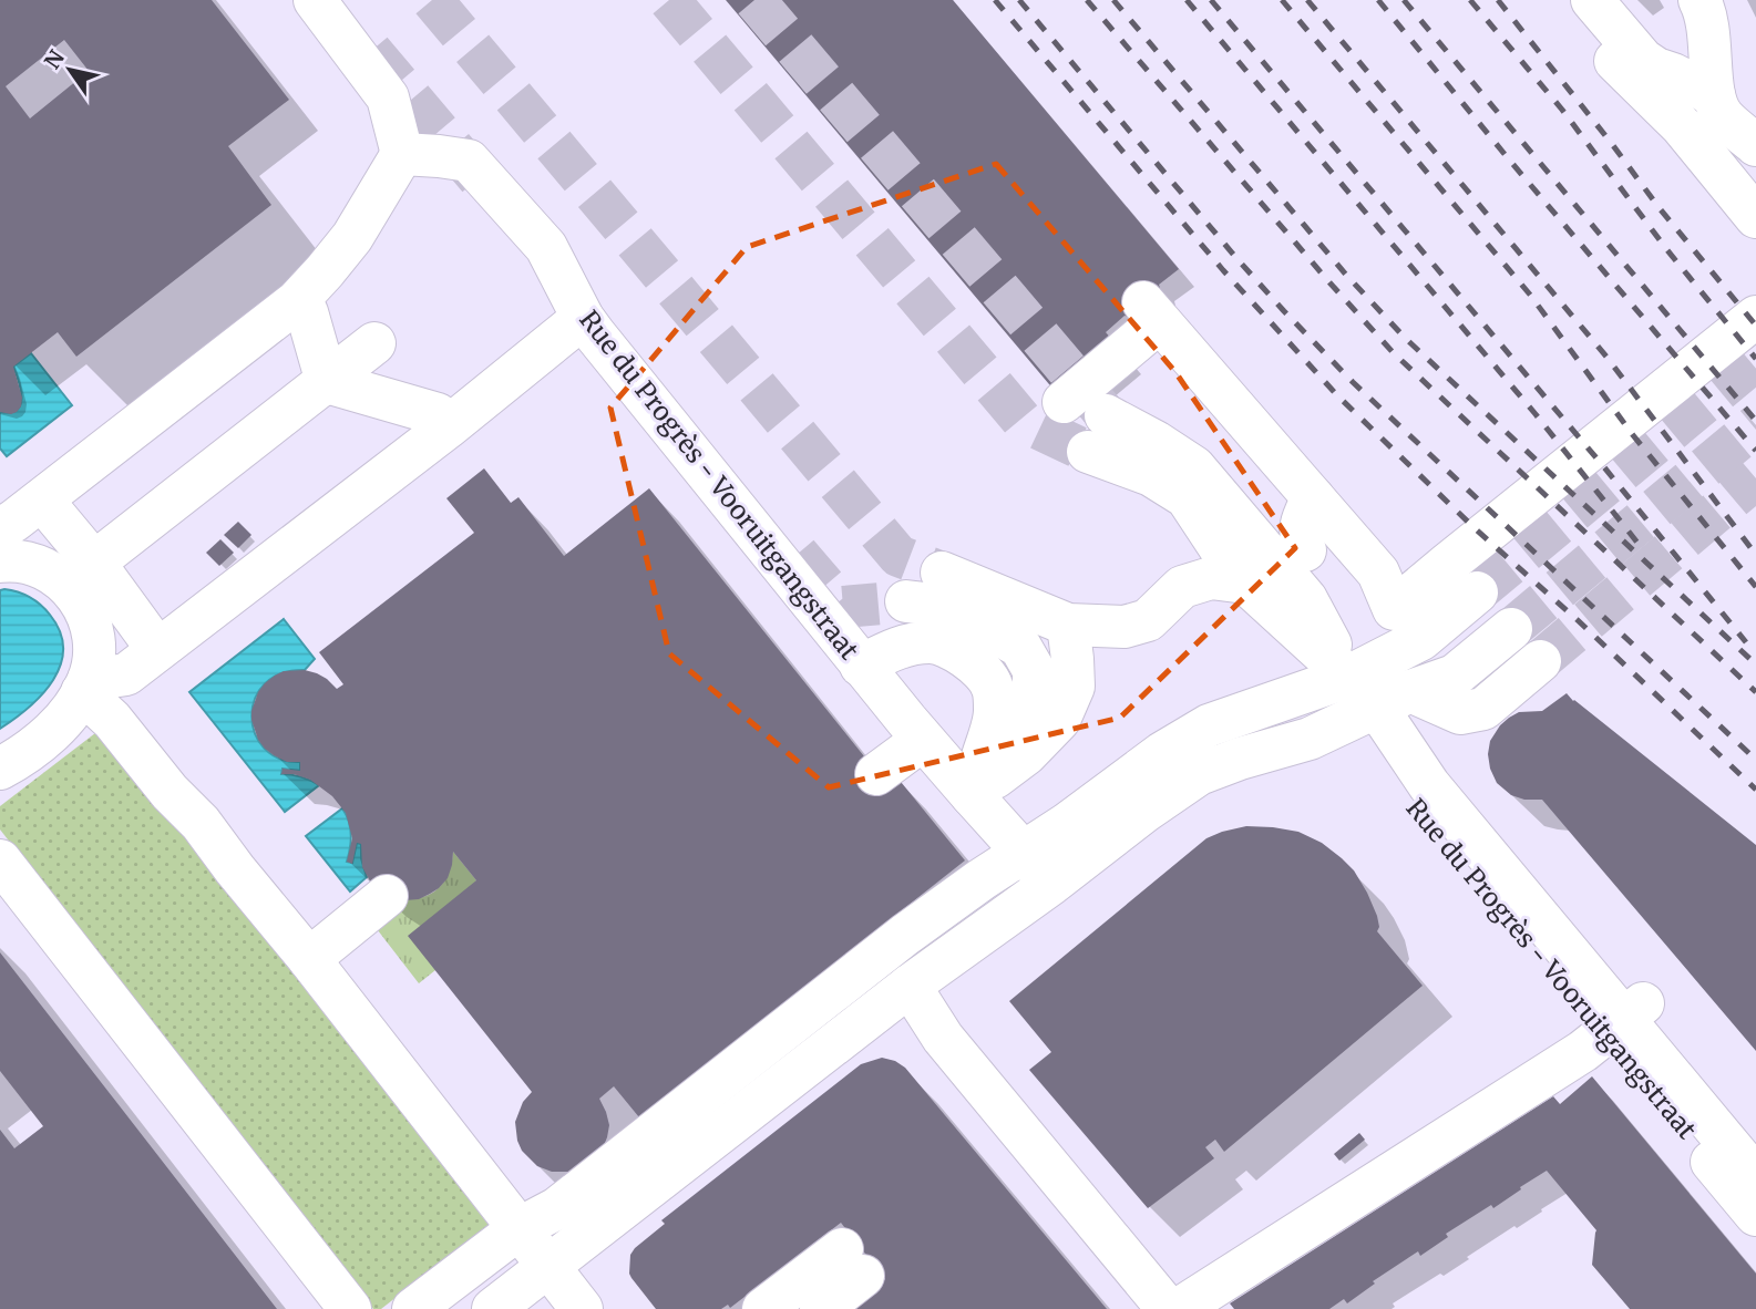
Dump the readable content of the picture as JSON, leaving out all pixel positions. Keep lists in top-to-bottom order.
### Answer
{
  "streets": {
    "street": ["Rue du Progrès - Vooruitgangstraat"]
  },
  "north": "top left"
}
